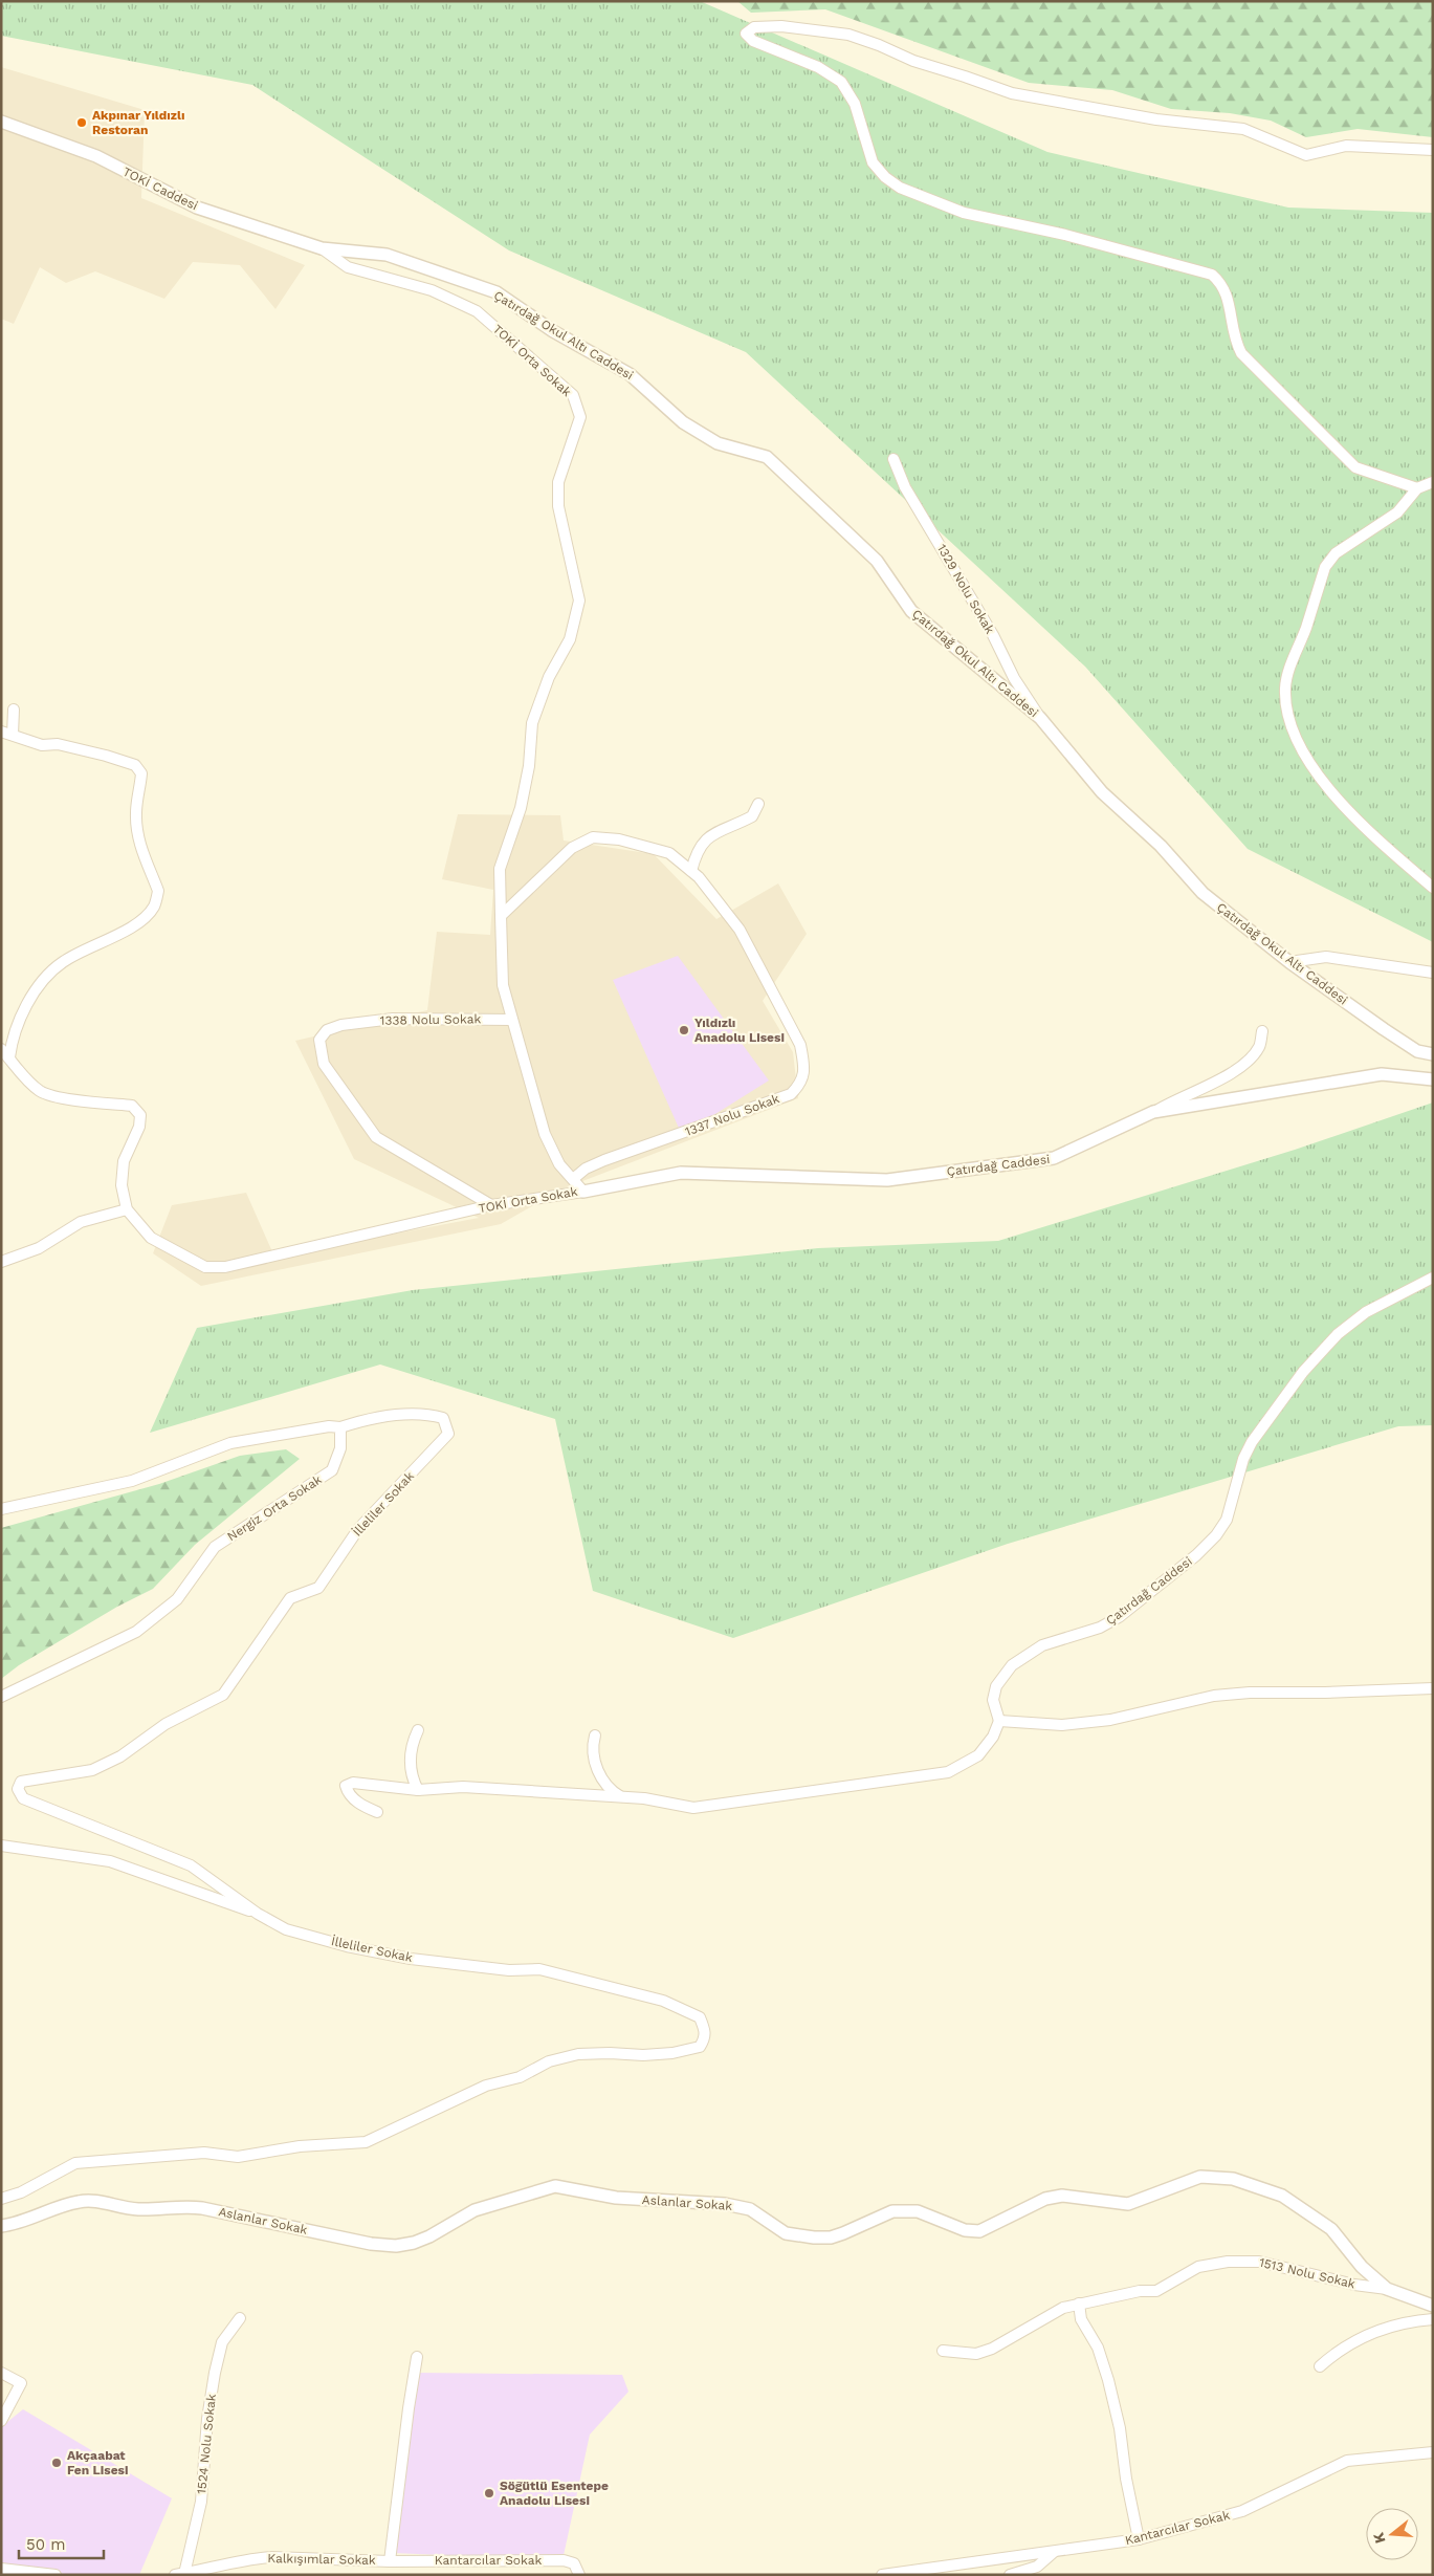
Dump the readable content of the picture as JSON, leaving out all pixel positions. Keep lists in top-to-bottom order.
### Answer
{
  "streets": {
    "street": [
      "TOKİ Caddesi",
      "Çatırdağ Okul Altı Caddesi",
      "TOKİ Orta Sokak",
      "1329 Nolu Sokak",
      "1338 Nolu Sokak",
      "1337 Nolu Sokak",
      "Çatırdağ Caddesi",
      "İlleliler Sokak",
      "Nergiz Orta Sokak",
      "Aslanlar Sokak",
      "1513 Nolu Sokak",
      "1524 Nolu Sokak",
      "Kantarcılar Sokak",
      "Kalkışımlar Sokak"
    ]
  },
  "crossings": [
    ["TOKİ Caddesi", "Çatırdağ Okul Altı Caddesi"],
    ["TOKİ Caddesi", "TOKİ Orta Sokak"],
    ["Çatırdağ Okul Altı Caddesi", "TOKİ Orta Sokak"],
    ["Çatırdağ Okul Altı Caddesi", "1329 Nolu Sokak"],
    ["TOKİ Orta Sokak", "1338 Nolu Sokak"],
    ["TOKİ Orta Sokak", "1337 Nolu Sokak"],
    ["TOKİ Orta Sokak", "Çatırdağ Caddesi"],
    ["İlleliler Sokak", "Nergiz Orta Sokak"],
    ["Aslanlar Sokak", "1513 Nolu Sokak"],
    ["1524 Nolu Sokak", "Kalkışımlar Sokak"],
    ["Kantarcılar Sokak", "Kalkışımlar Sokak"]
  ],
  "places": [
    "Akpınar Yıldızlı Restoran",
    "Yıldızlı Anadolu Lisesi",
    "Akçaabat Fen Lisesi",
    "Söğütlü Esentepe Anadolu Lisesi"
  ],
  "scale_bar": "50 m",
  "north": "left"
}
